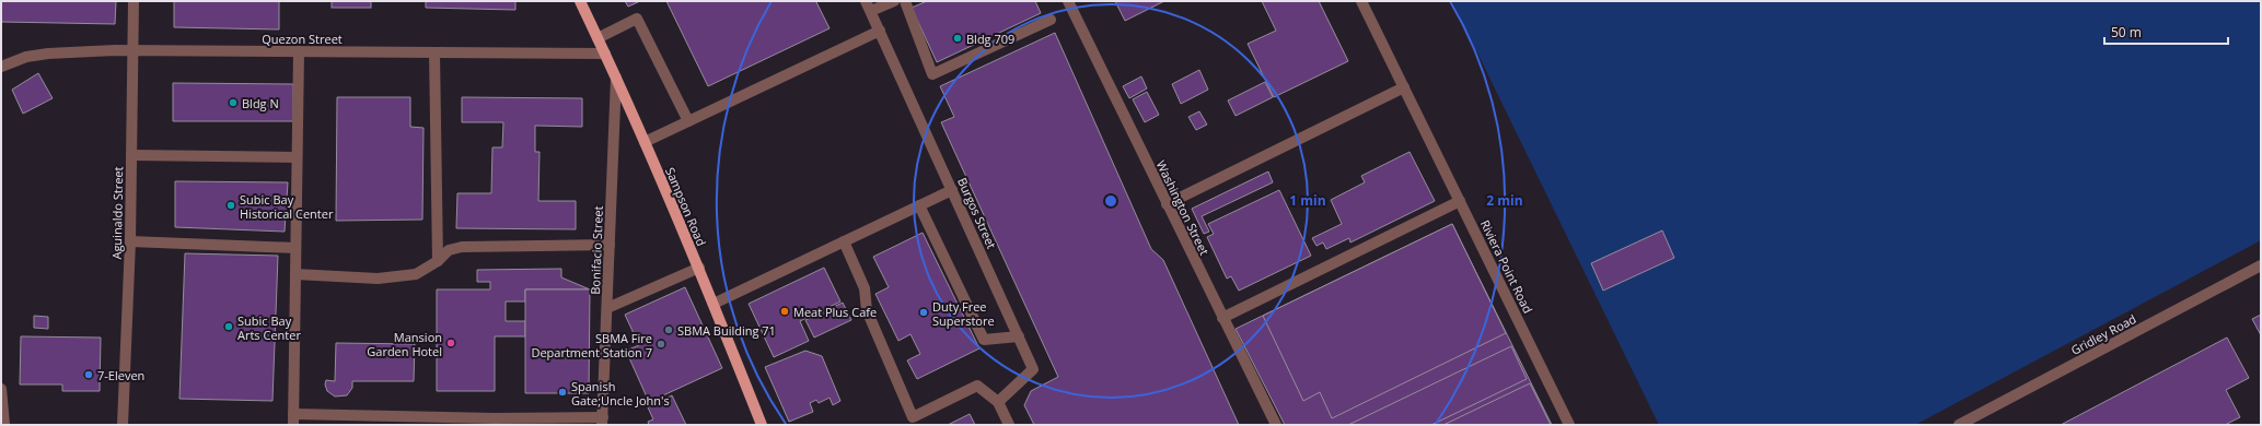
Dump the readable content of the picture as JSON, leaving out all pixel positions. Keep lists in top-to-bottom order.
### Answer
{
  "streets": {
    "main road": ["Sampson Road"],
    "street": [
      "Quezon Street",
      "Washington Street",
      "Aguinaldo Street",
      "Burgos Street",
      "Bonifacio Street",
      "Riviera Point Road",
      "Gridley Road"
    ]
  },
  "crossings": [
    ["Quezon Street", "Sampson Road"],
    ["Quezon Street", "Aguinaldo Street"],
    ["Sampson Road", "Bonifacio Street"]
  ],
  "places": [
    "Bldg 709",
    "Bldg N",
    "Subic Bay Historical Center",
    "Meat Plus Cafe",
    "Duty Free Superstore",
    "Subic Bay Arts Center",
    "SBMA Building 71",
    "Mansion Garden Hotel",
    "SBMA Fire Department Station 7",
    "7-Eleven",
    "Spanish Gate;Uncle John's"
  ],
  "scale_bar": "50 m",
  "rings": ["1 min", "2 min"]
}
